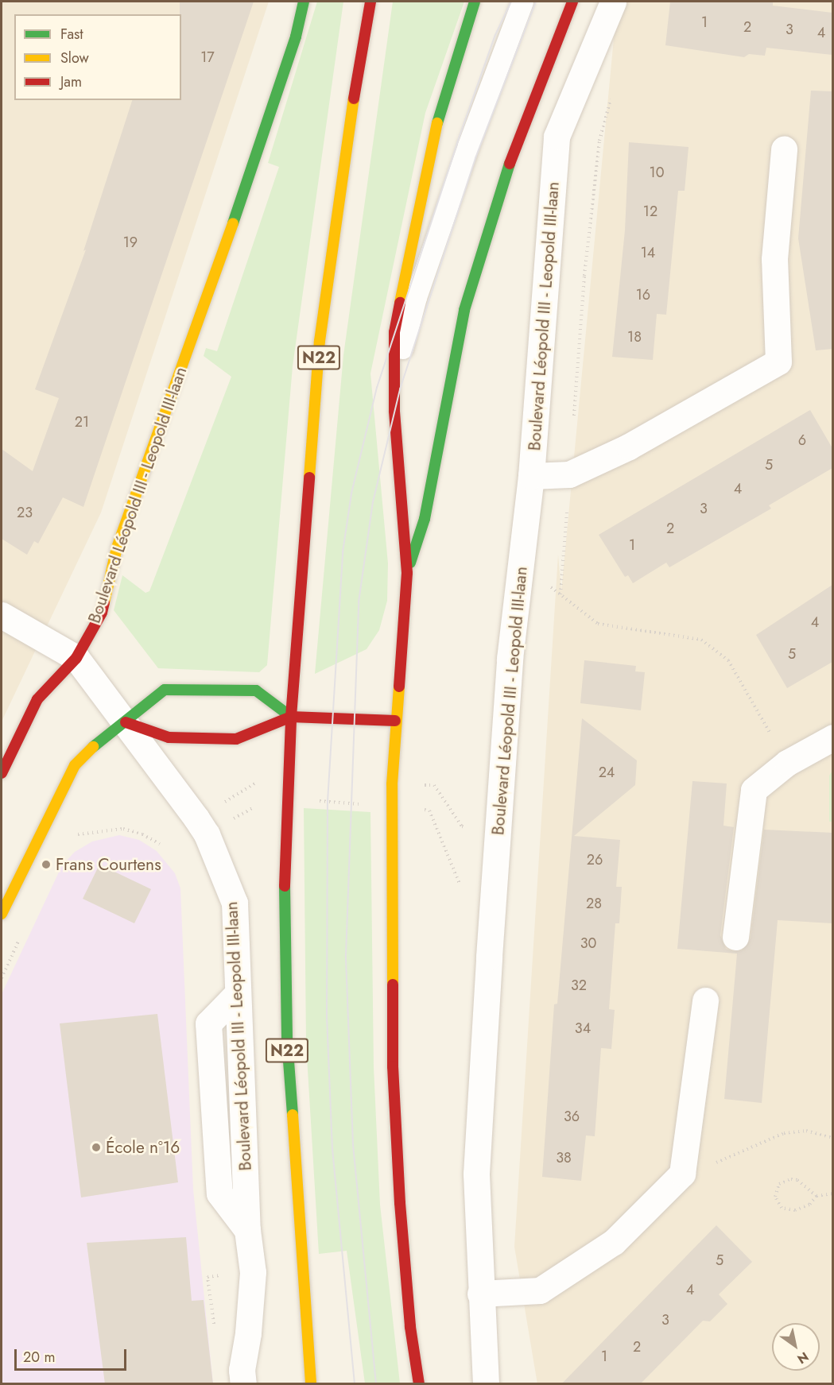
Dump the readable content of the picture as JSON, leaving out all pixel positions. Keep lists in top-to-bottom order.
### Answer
{
  "streets": {
    "main road": ["Boulevard Léopold III - Leopold III-laan", "N22"]
  },
  "places": ["Frans Courtens", "École n°16"],
  "house_numbers": [
    "1",
    "2",
    "3",
    "4",
    "17",
    "10",
    "12",
    "19",
    "14",
    "16",
    "18",
    "21",
    "6",
    "5",
    "4",
    "3",
    "23",
    "2",
    "1",
    "4",
    "5",
    "24",
    "26",
    "28",
    "30",
    "32",
    "34",
    "36",
    "38",
    "5",
    "4",
    "3",
    "2",
    "1"
  ],
  "legend": ["Fast", "Slow", "Jam"],
  "scale_bar": "20 m",
  "north": "bottom right"
}
